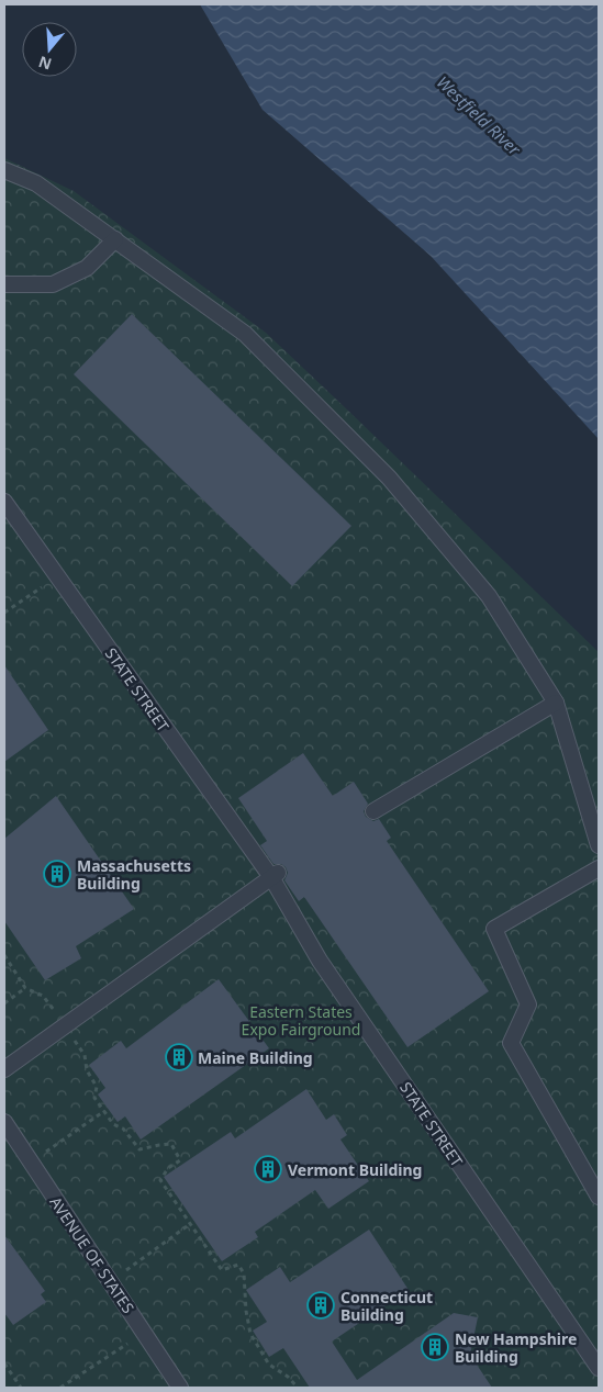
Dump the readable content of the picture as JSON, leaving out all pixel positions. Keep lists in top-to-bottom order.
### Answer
{
  "streets": {
    "lane": ["STATE STREET", "AVENUE OF STATES"]
  },
  "water": ["Westfield River"],
  "parks": ["Eastern States Expo Fairground"],
  "places": {
    "building": [
      "Massachusetts Building",
      "Maine Building",
      "Vermont Building",
      "Connecticut Building",
      "New Hampshire Building"
    ]
  },
  "north": "bottom"
}
